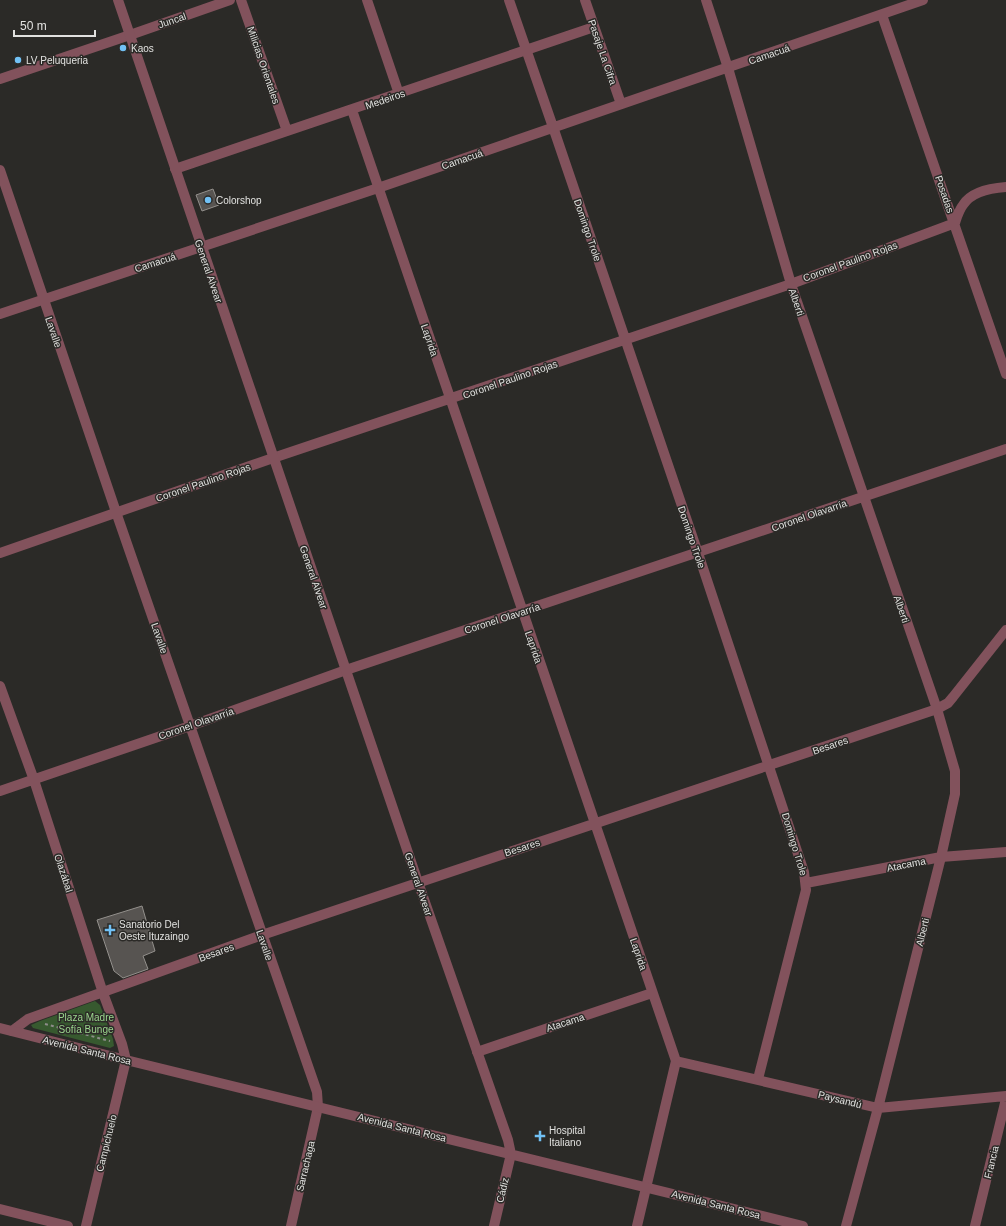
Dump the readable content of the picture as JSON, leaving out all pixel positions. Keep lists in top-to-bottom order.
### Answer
{
  "streets": {
    "street": [
      "Juncal",
      "Pasaje La Cifra",
      "Camacuá",
      "Milicias Orientales",
      "Medeiros",
      "Posadas",
      "Domingo Trole",
      "Coronel Paulino Rojas",
      "General Alvear",
      "Alberti",
      "Lavalle",
      "Laprida",
      "Coronel Olavarría",
      "Besares",
      "Atacama",
      "Olazábal",
      "Avenida Santa Rosa",
      "Paysandú",
      "Campichuelo",
      "Francia",
      "Sarrachaga",
      "Cádiz"
    ]
  },
  "crossings": [
    ["Juncal", "General Alvear"],
    ["Pasaje La Cifra", "Camacuá"],
    ["Pasaje La Cifra", "Medeiros"],
    ["Camacuá", "Posadas"],
    ["Camacuá", "Domingo Trole"],
    ["Camacuá", "General Alvear"],
    ["Camacuá", "Alberti"],
    ["Camacuá", "Lavalle"],
    ["Camacuá", "Laprida"],
    ["Milicias Orientales", "Medeiros"],
    ["Medeiros", "Domingo Trole"],
    ["Medeiros", "General Alvear"],
    ["Medeiros", "Laprida"],
    ["Posadas", "Coronel Paulino Rojas"],
    ["Domingo Trole", "Coronel Paulino Rojas"],
    ["Domingo Trole", "Coronel Olavarría"],
    ["Domingo Trole", "Besares"],
    ["Domingo Trole", "Atacama"],
    ["Domingo Trole", "Paysandú"],
    ["Coronel Paulino Rojas", "General Alvear"],
    ["Coronel Paulino Rojas", "Alberti"],
    ["Coronel Paulino Rojas", "Lavalle"],
    ["Coronel Paulino Rojas", "Laprida"],
    ["General Alvear", "Coronel Olavarría"],
    ["General Alvear", "Besares"],
    ["General Alvear", "Atacama"],
    ["General Alvear", "Avenida Santa Rosa"],
    ["General Alvear", "Cádiz"],
    ["Alberti", "Coronel Olavarría"],
    ["Alberti", "Besares"],
    ["Alberti", "Atacama"],
    ["Alberti", "Paysandú"],
    ["Lavalle", "Coronel Olavarría"],
    ["Lavalle", "Besares"],
    ["Lavalle", "Avenida Santa Rosa"],
    ["Lavalle", "Sarrachaga"],
    ["Laprida", "Coronel Olavarría"],
    ["Laprida", "Besares"],
    ["Laprida", "Atacama"],
    ["Laprida", "Paysandú"],
    ["Coronel Olavarría", "Olazábal"],
    ["Besares", "Olazábal"],
    ["Besares", "Avenida Santa Rosa"],
    ["Olazábal", "Avenida Santa Rosa"],
    ["Olazábal", "Campichuelo"],
    ["Avenida Santa Rosa", "Campichuelo"],
    ["Avenida Santa Rosa", "Sarrachaga"],
    ["Avenida Santa Rosa", "Cádiz"]
  ],
  "parks": ["Plaza Madre Sofía Bunge"],
  "places": {
    "other": ["Kaos", "LV Peluqueria", "Colorshop"],
    "health": ["Sanatorio Del Oeste Ituzaingo", "Hospital Italiano"]
  },
  "scale_bar": "50 m"
}
